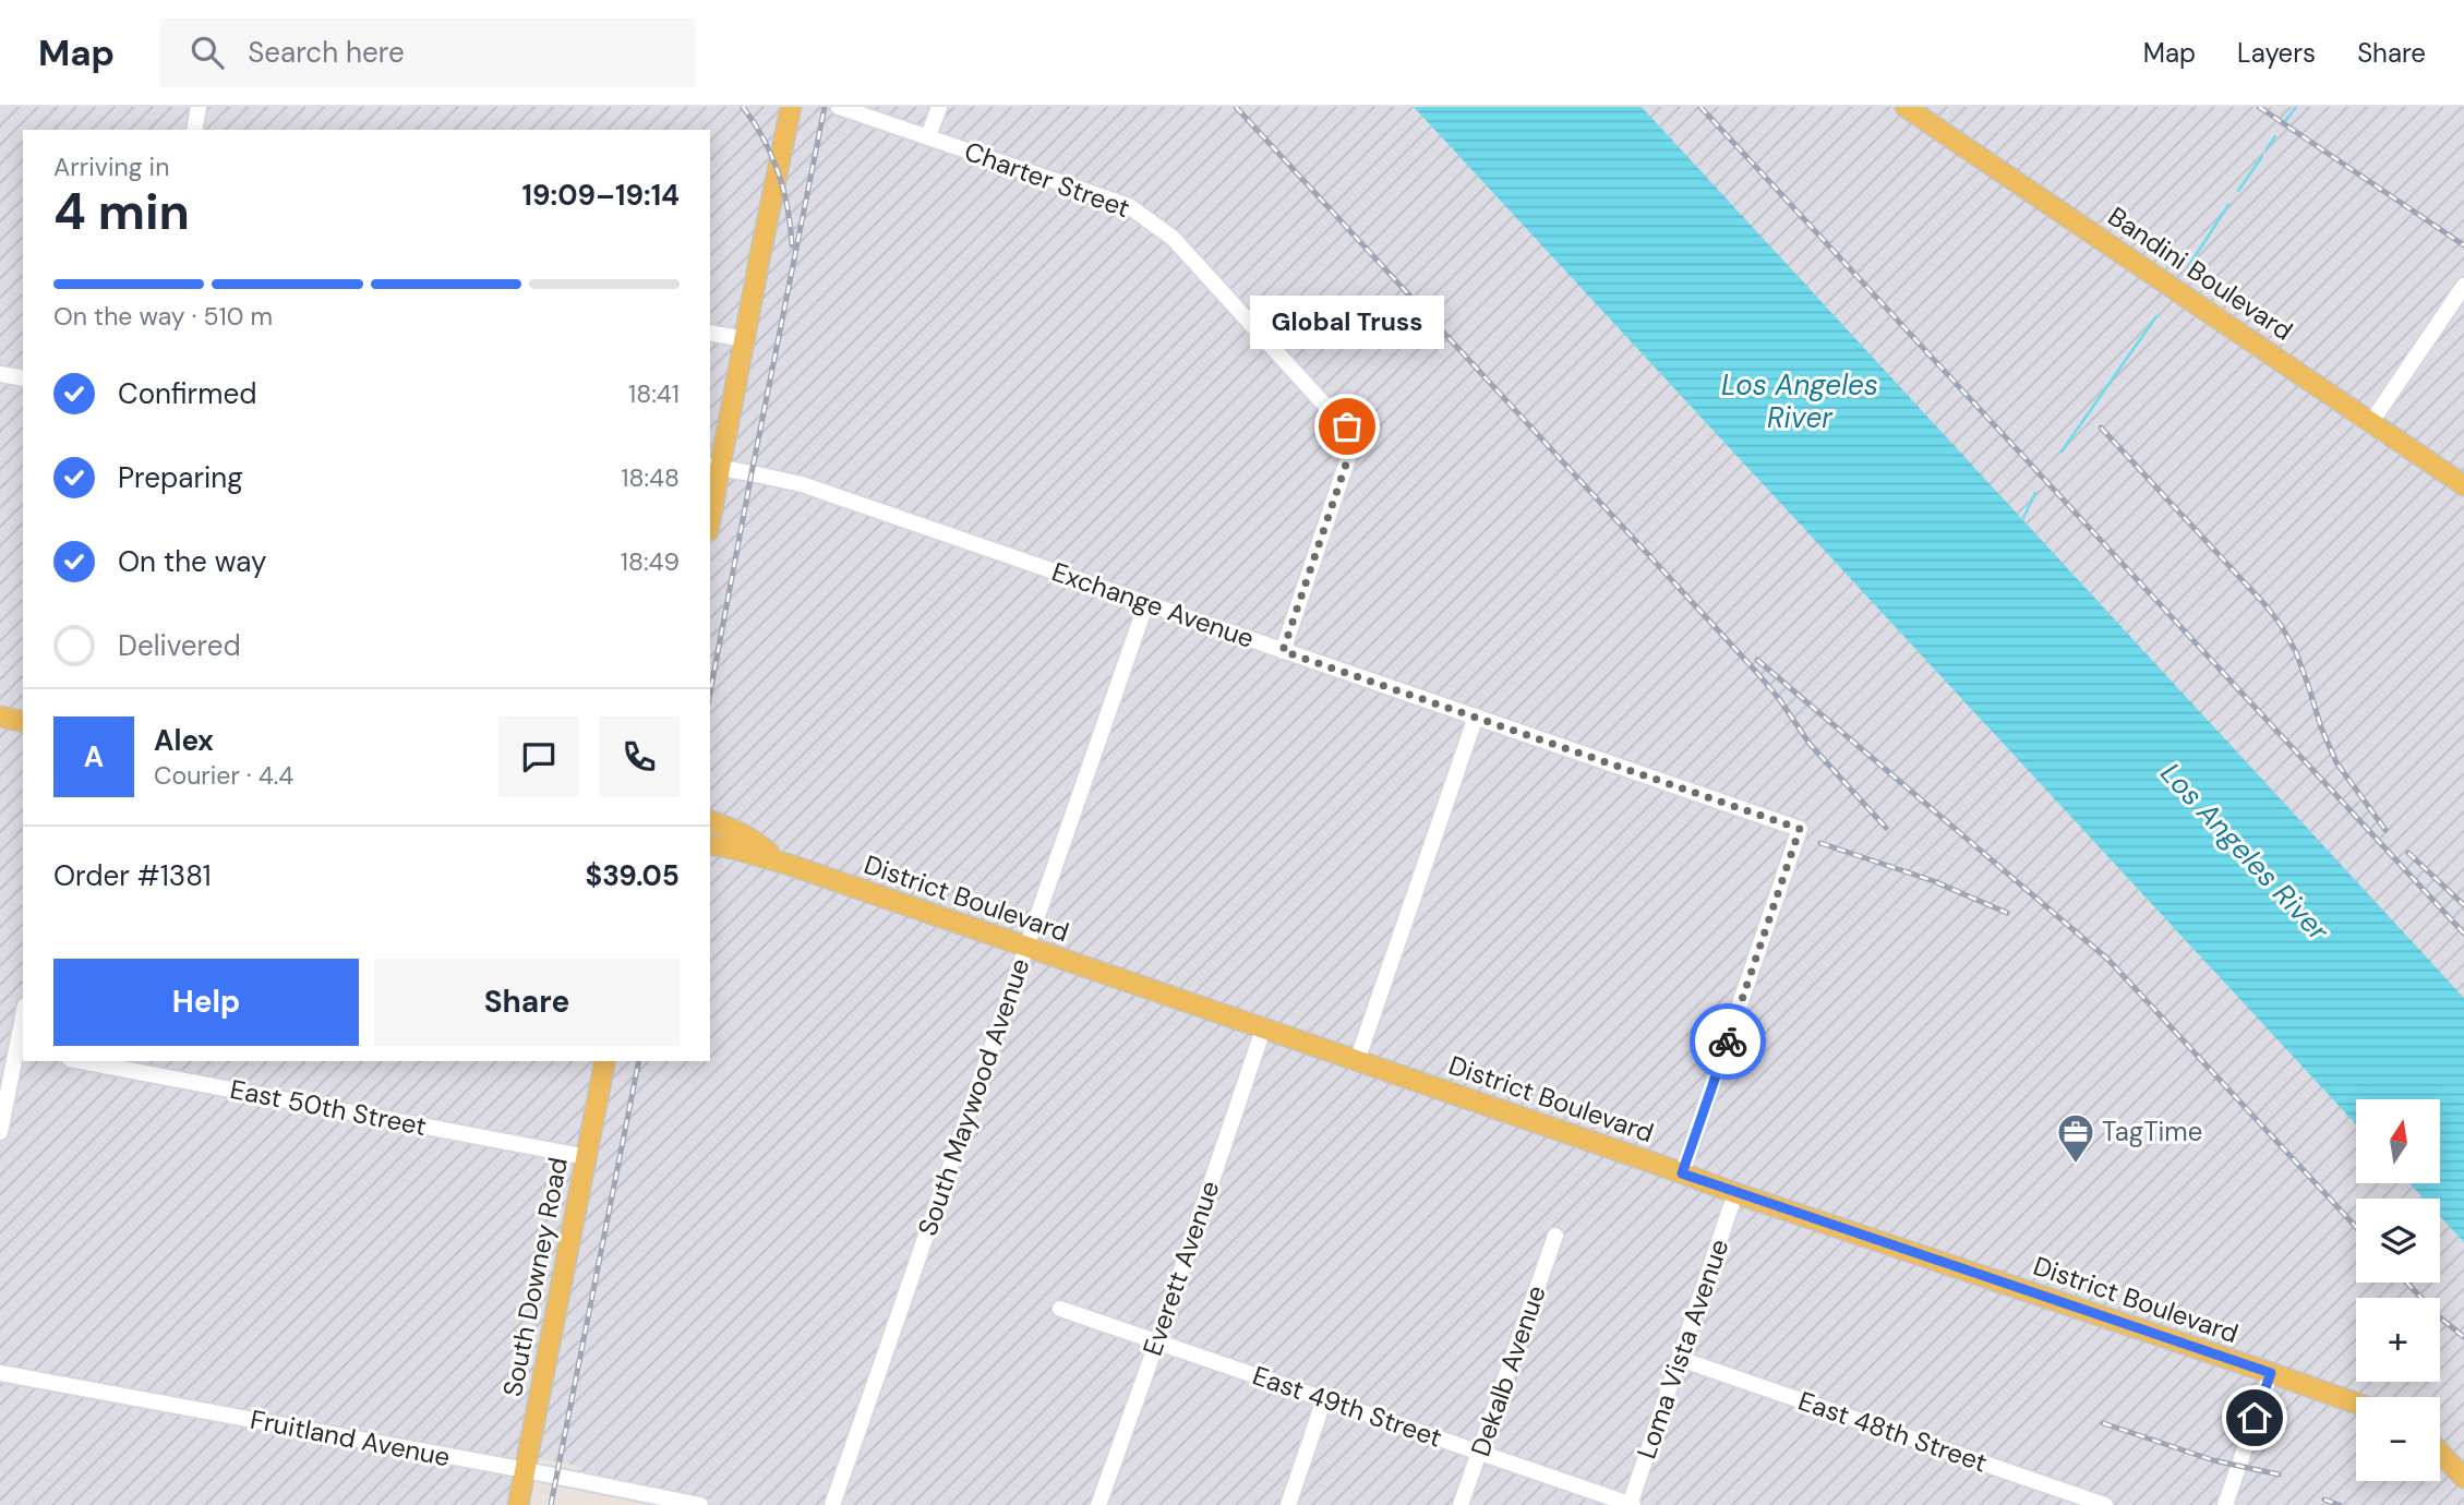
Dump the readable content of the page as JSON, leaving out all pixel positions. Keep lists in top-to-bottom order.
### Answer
{
  "streets": {
    "main road": ["Bandini Boulevard", "District Boulevard", "South Downey Road"],
    "street": [
      "Charter Street",
      "Exchange Avenue",
      "South Maywood Avenue",
      "East 50th Street",
      "Everett Avenue",
      "Loma Vista Avenue",
      "Dekalb Avenue",
      "East 49th Street",
      "East 48th Street",
      "Fruitland Avenue"
    ]
  },
  "crossings": [
    ["Charter Street", "Exchange Avenue"],
    ["Exchange Avenue", "District Boulevard"],
    ["Exchange Avenue", "South Maywood Avenue"],
    ["District Boulevard", "South Maywood Avenue"],
    ["District Boulevard", "Everett Avenue"],
    ["District Boulevard", "Loma Vista Avenue"],
    ["East 50th Street", "South Downey Road"],
    ["Everett Avenue", "East 49th Street"],
    ["South Downey Road", "Fruitland Avenue"],
    ["Loma Vista Avenue", "East 49th Street"],
    ["Loma Vista Avenue", "East 48th Street"],
    ["Dekalb Avenue", "East 49th Street"]
  ],
  "water": ["Los Angeles River"],
  "places": {
    "other": ["Global Truss"],
    "office": ["TagTime"]
  },
  "north": "top",
  "page": {
    "header": "Map",
    "search": "Search here",
    "nav": ["Map", "Layers", "Share"],
    "heading": ["4 min", "Arriving in", "19:09–19:14"],
    "panel": [
      "Alex",
      "Courier · 4.4",
      "Order #1381",
      "$39.05"
    ],
    "bar": "On the way · 510 m",
    "bubble": "Global Truss",
    "list": [
      ["Confirmed", "18:41"],
      ["Preparing", "18:48"],
      ["On the way", "18:49"],
      "Delivered"
    ],
    "round": "A",
    "buttons": ["Help", "Share"],
    "map_buttons": ["+", "−"]
  }
}
